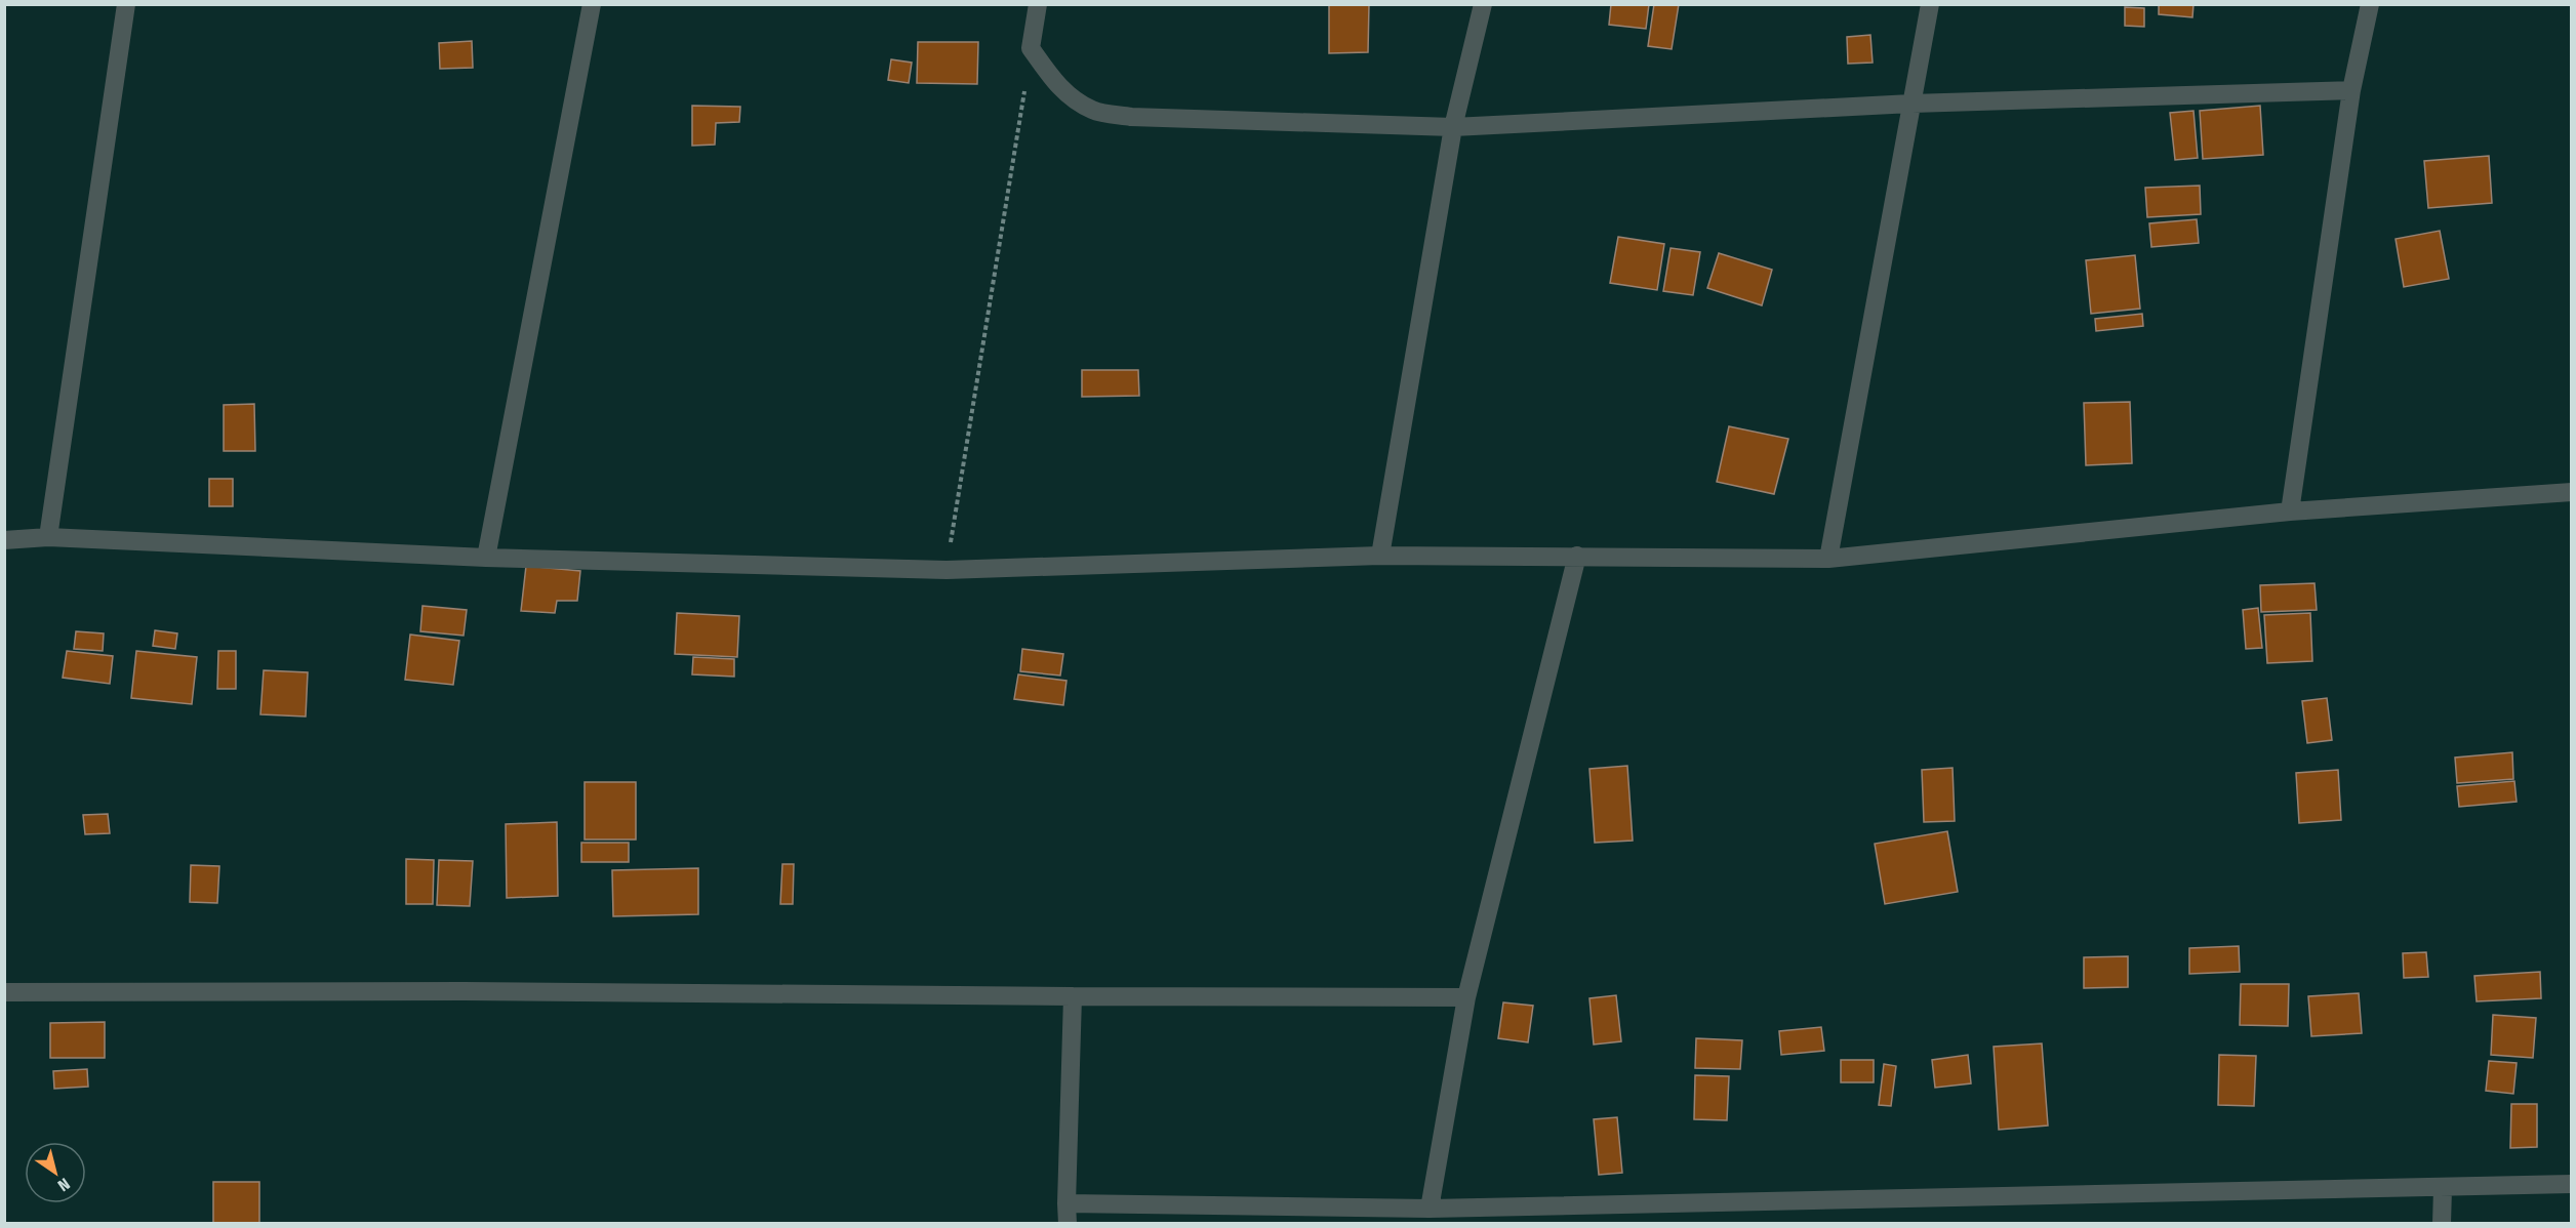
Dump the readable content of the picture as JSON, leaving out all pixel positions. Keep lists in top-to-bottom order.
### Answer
{
  "north": "bottom right"
}
